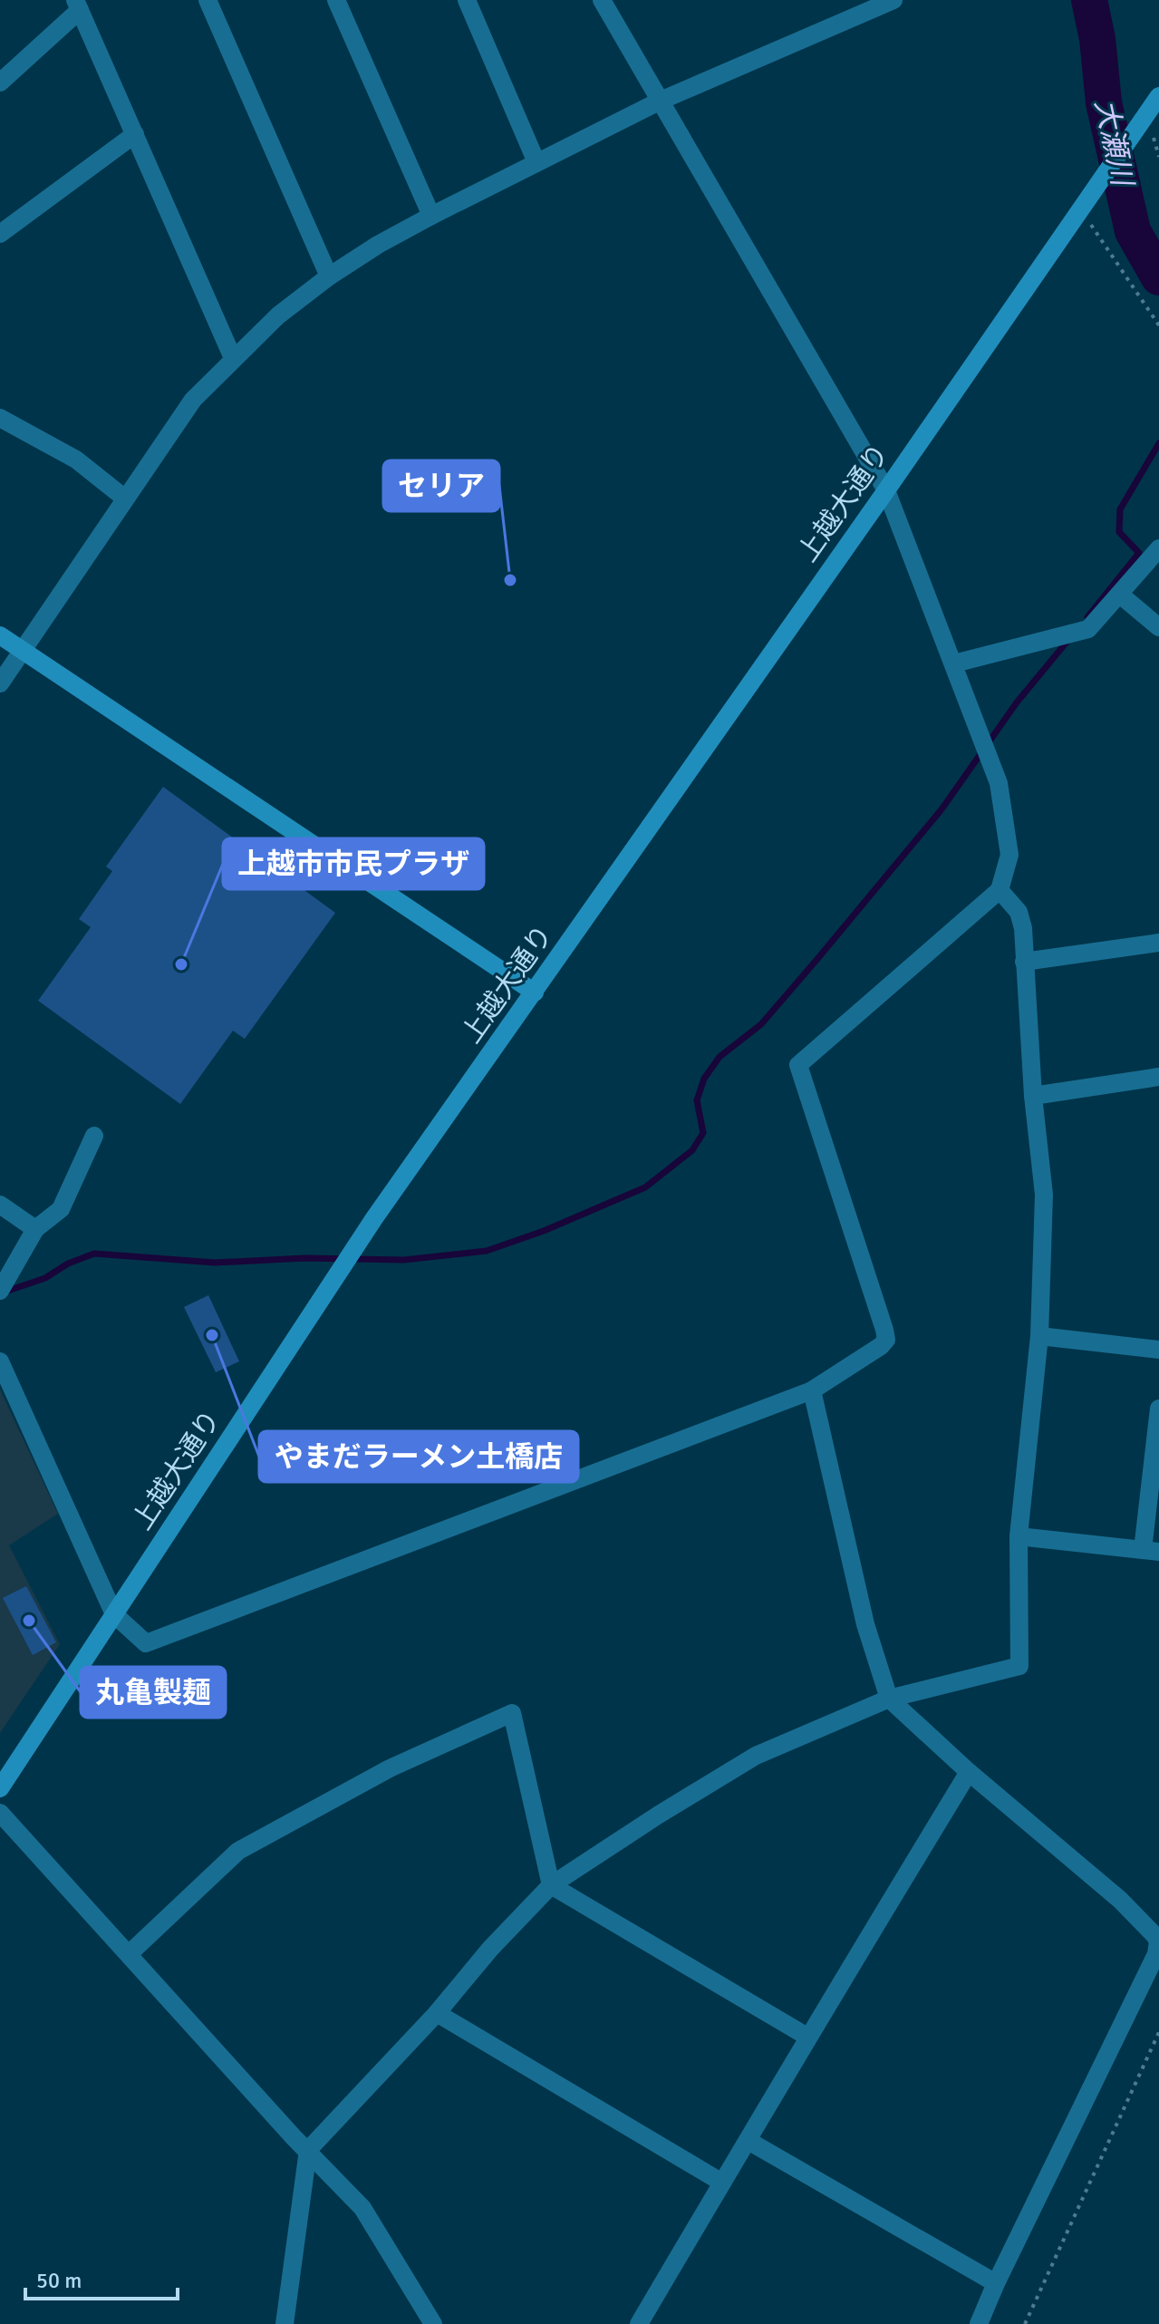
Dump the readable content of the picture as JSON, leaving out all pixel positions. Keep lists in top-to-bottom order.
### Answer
{
  "streets": {
    "main road": ["上越大通り"]
  },
  "water": ["大瀬川"],
  "places": [
    "セリア",
    "上越市市民プラザ",
    "やまだラーメン土橋店",
    "丸亀製麺"
  ],
  "scale_bar": "50 m"
}
